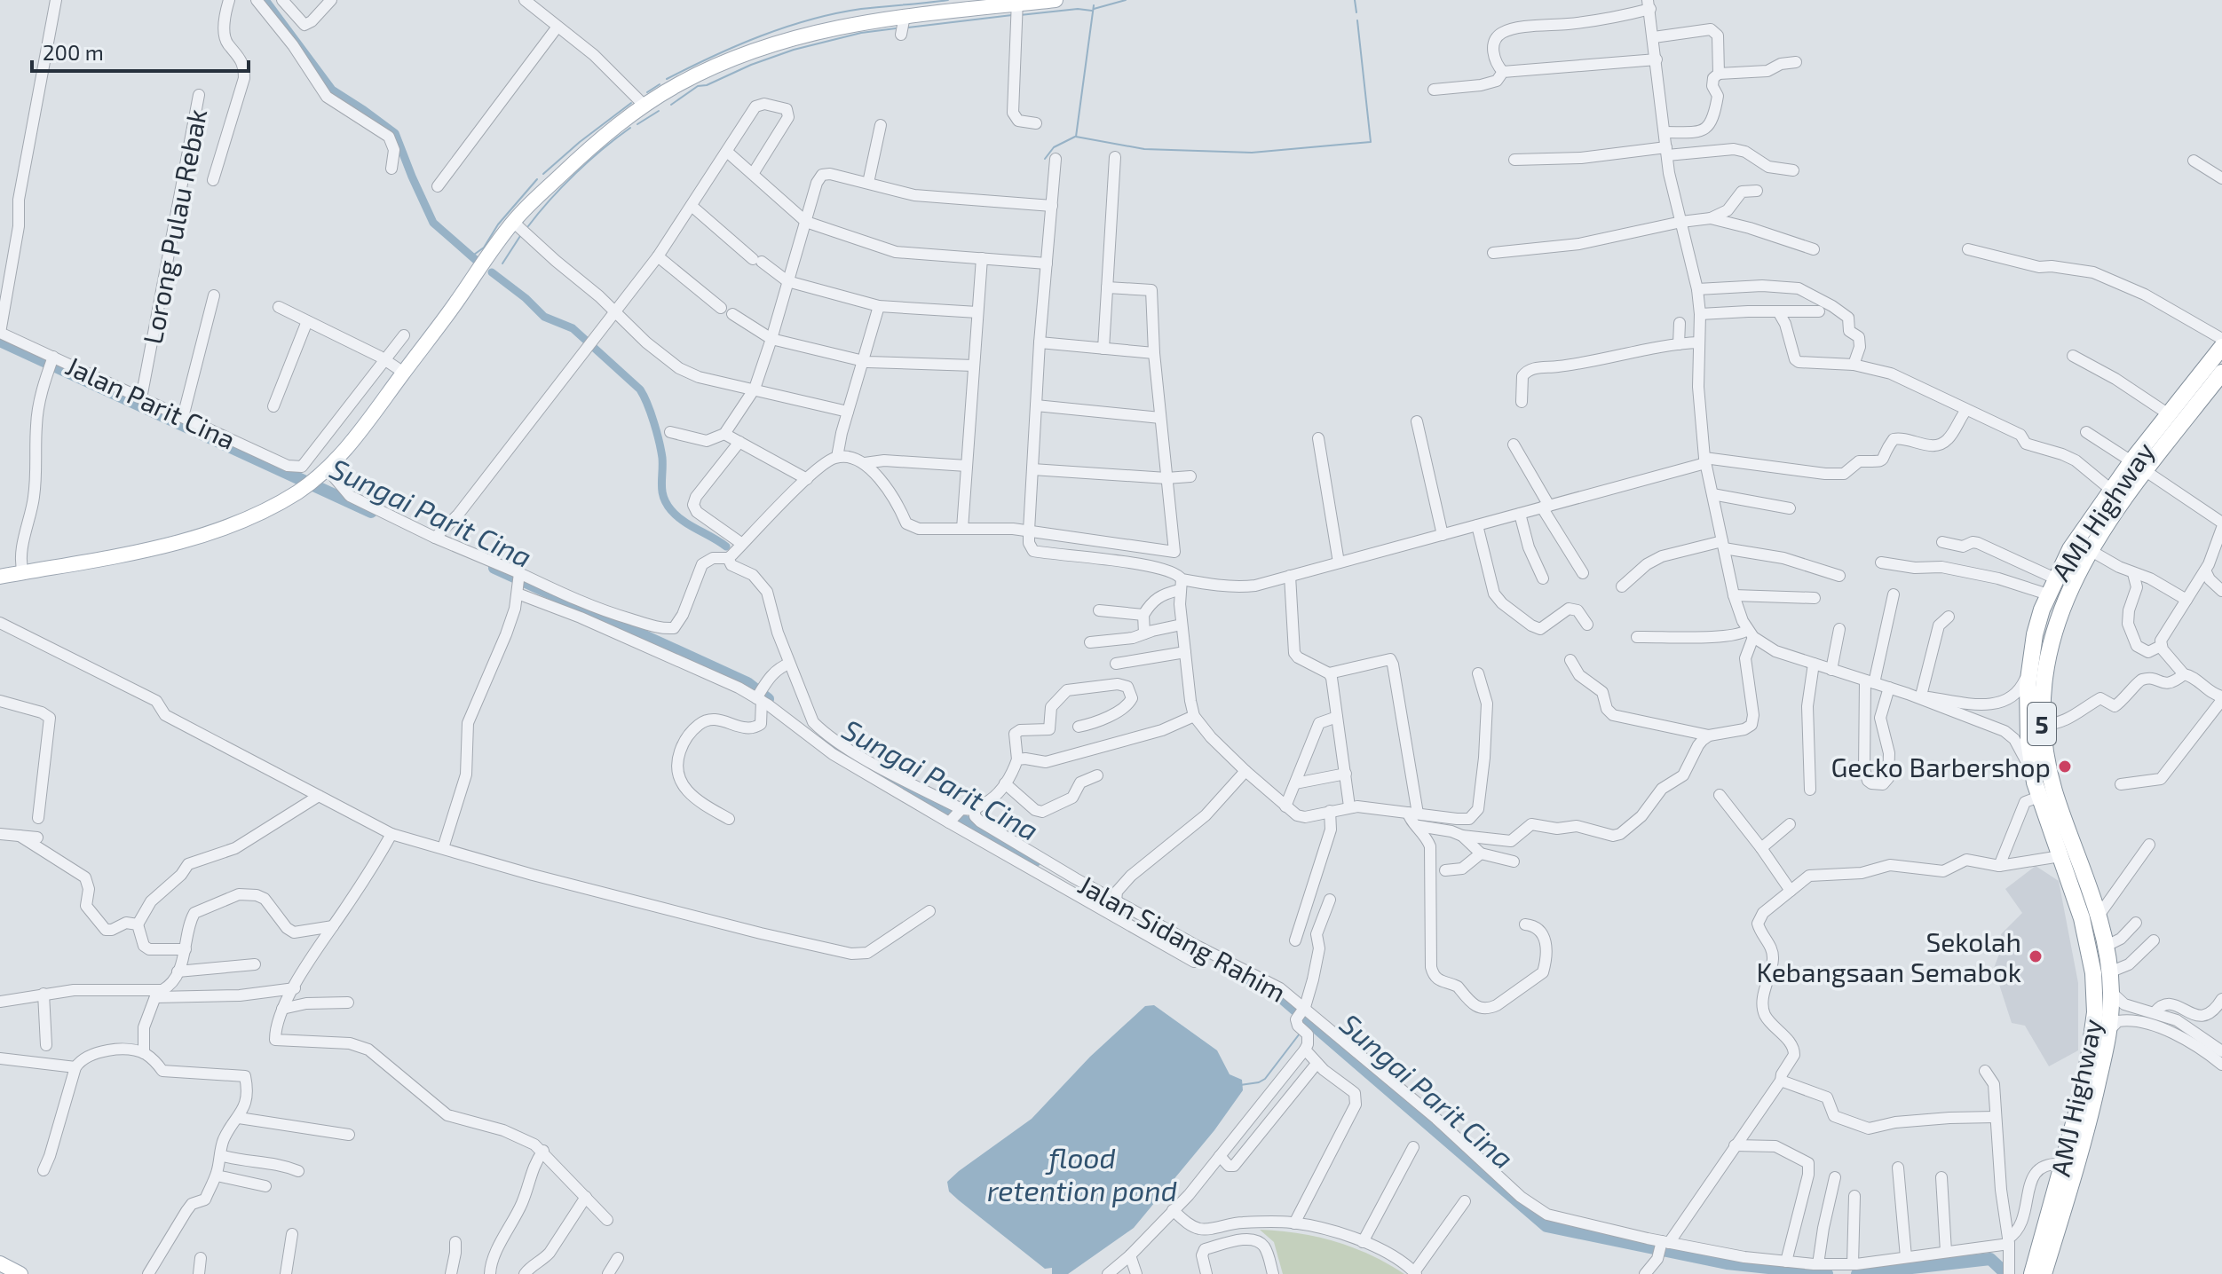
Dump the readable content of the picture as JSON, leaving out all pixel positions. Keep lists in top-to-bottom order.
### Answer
{
  "streets": {
    "highway": ["AMJ Highway", "5"],
    "street": ["Lorong Pulau Rebak", "Jalan Parit Cina", "Jalan Sidang Rahim"]
  },
  "crossings": [
    ["Lorong Pulau Rebak", "Jalan Parit Cina"]
  ],
  "water": ["Sungai Parit Cina", "flood retention pond"],
  "places": ["Gecko Barbershop", "Sekolah Kebangsaan Semabok"],
  "scale_bar": "200 m"
}
